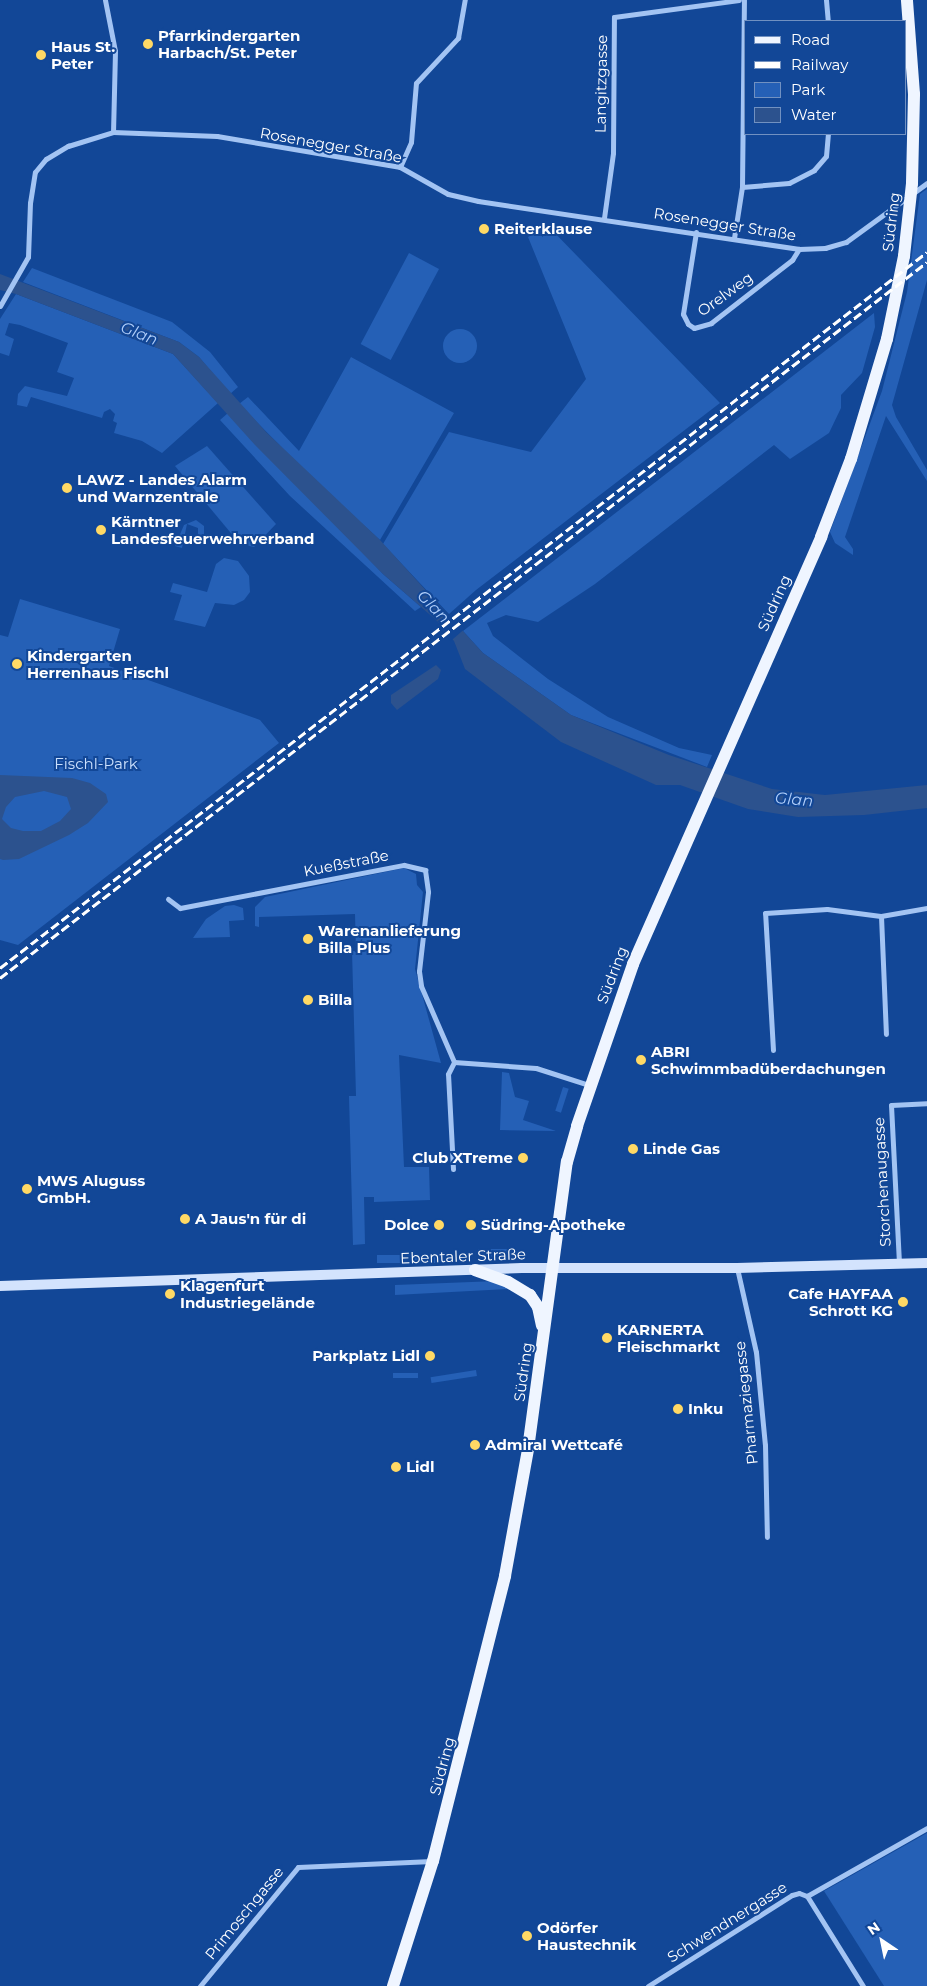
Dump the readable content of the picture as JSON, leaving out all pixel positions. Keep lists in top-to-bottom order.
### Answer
{
  "streets": {
    "main road": ["Südring", "Ebentaler Straße"],
    "street": [
      "Langitzgasse",
      "Rosenegger Straße",
      "Orelweg",
      "Kueßstraße",
      "Storchenaugasse",
      "Pharmaziegasse",
      "Primoschgasse",
      "Schwendnergasse"
    ]
  },
  "crossings": [
    ["Langitzgasse", "Rosenegger Straße"],
    ["Rosenegger Straße", "Orelweg"],
    ["Südring", "Ebentaler Straße"],
    ["Südring", "Primoschgasse"],
    ["Storchenaugasse", "Ebentaler Straße"],
    ["Ebentaler Straße", "Pharmaziegasse"]
  ],
  "water": ["Glan"],
  "parks": ["Fischl-Park"],
  "places": [
    "Pfarrkindergarten Harbach/St. Peter",
    "Haus St. Peter",
    "Reiterklause",
    "LAWZ - Landes Alarm und Warnzentrale",
    "Kärntner Landesfeuerwehrverband",
    "Kindergarten Herrenhaus Fischl",
    "Warenanlieferung Billa Plus",
    "Billa",
    "ABRI Schwimmbadüberdachungen",
    "Linde Gas",
    "Club XTreme",
    "MWS Aluguss GmbH.",
    "A Jaus'n für di",
    "Dolce",
    "Südring-Apotheke",
    "Klagenfurt Industriegelände",
    "Cafe HAYFAA Schrott KG",
    "KARNERTA Fleischmarkt",
    "Parkplatz Lidl",
    "Inku",
    "Admiral Wettcafé",
    "Lidl",
    "Odörfer Haustechnik"
  ],
  "legend": [
    "Road",
    "Railway",
    "Park",
    "Water"
  ],
  "north": "top left"
}
